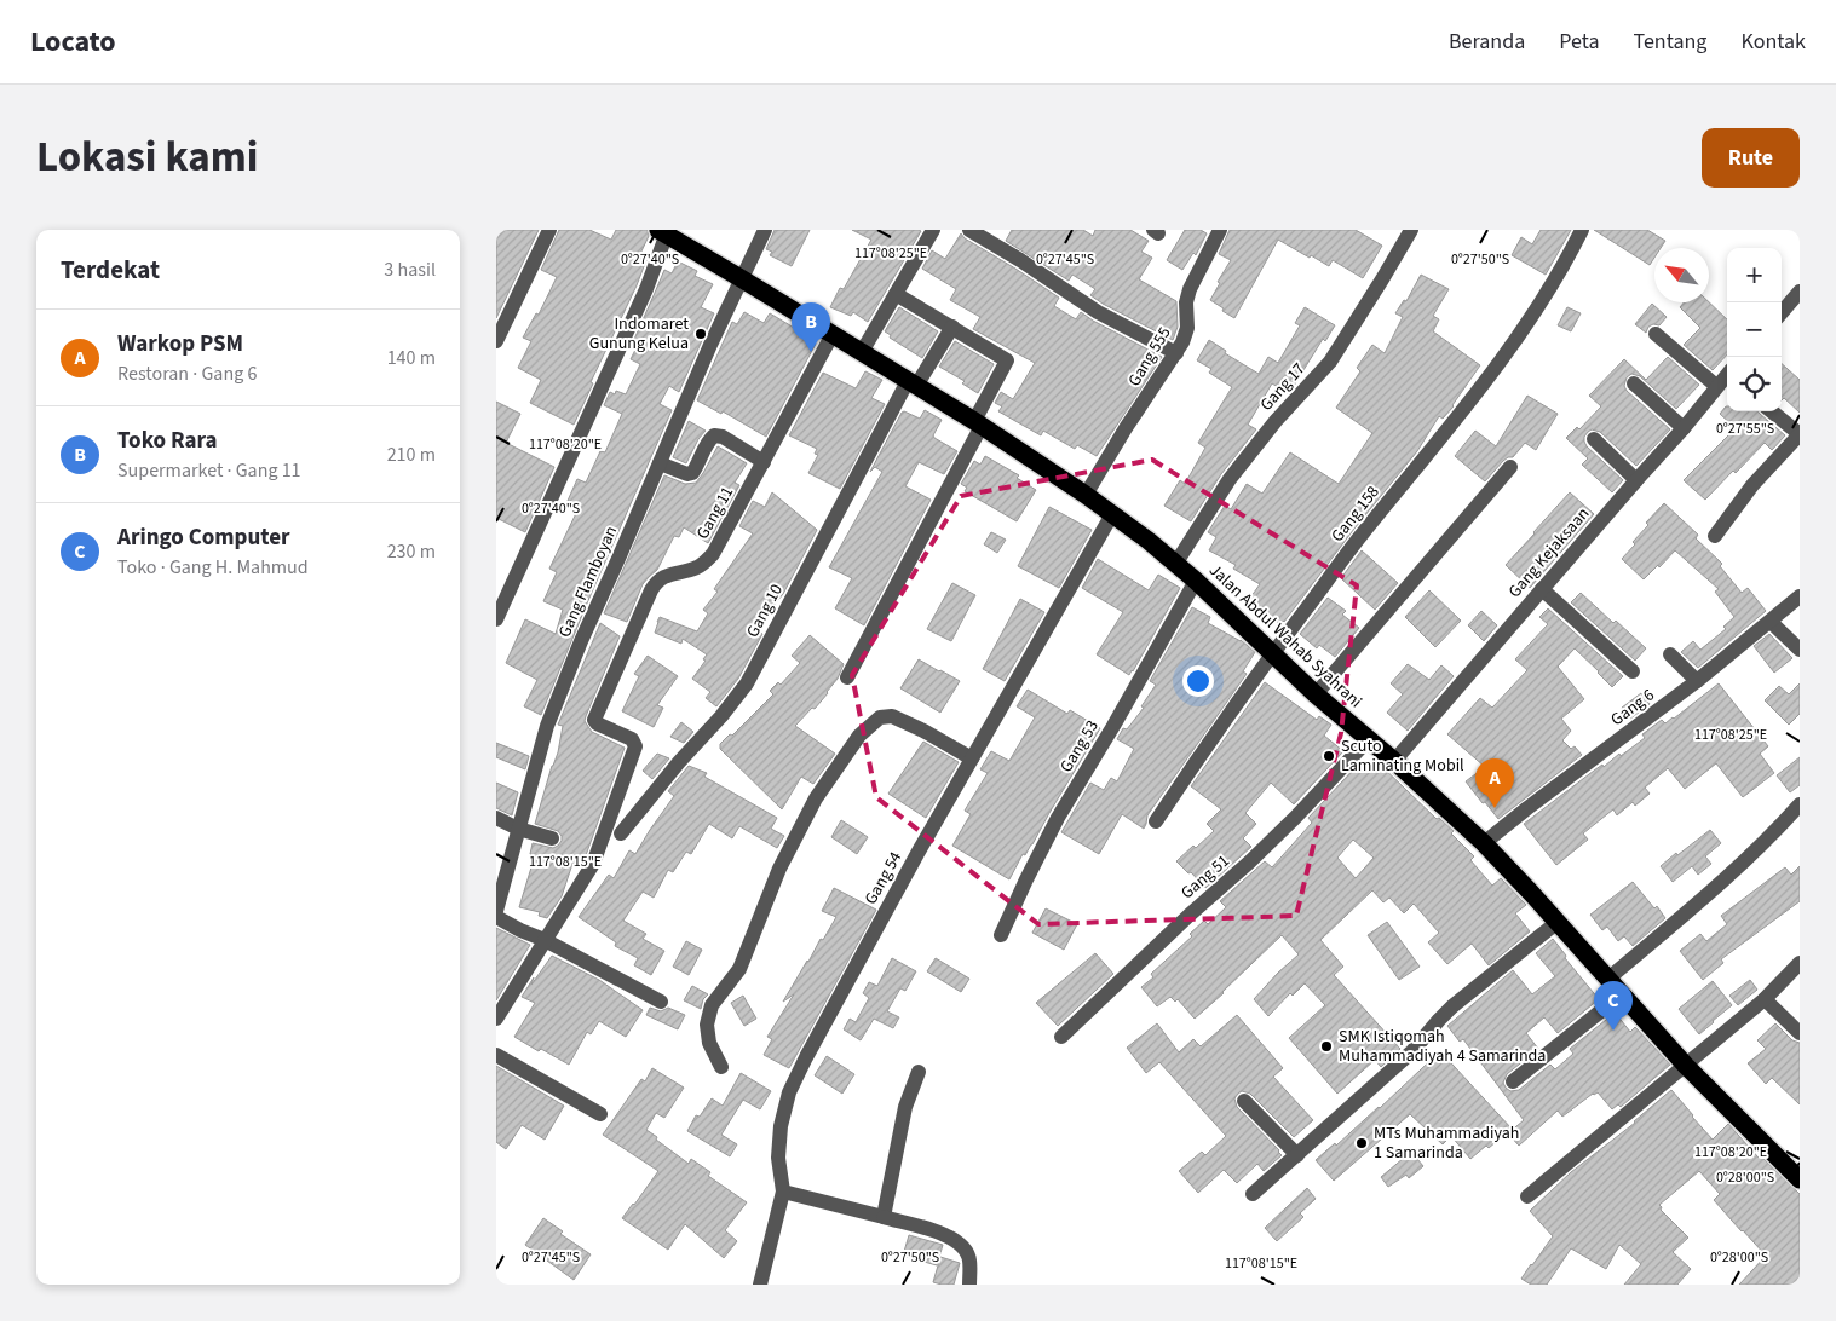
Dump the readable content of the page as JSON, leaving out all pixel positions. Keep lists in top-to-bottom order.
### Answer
{
  "streets": {
    "highway": ["Jalan Abdul Wahab Syahrani"],
    "street": [
      "Gang 555",
      "Gang 17",
      "Gang 11",
      "Gang 158",
      "Gang Kejaksaan",
      "Gang Flamboyan",
      "Gang 10",
      "Gang 6",
      "Gang 53",
      "Gang 51",
      "Gang 54"
    ]
  },
  "crossings": [
    ["Gang 555", "Jalan Abdul Wahab Syahrani"],
    ["Gang 17", "Jalan Abdul Wahab Syahrani"],
    ["Gang 11", "Jalan Abdul Wahab Syahrani"],
    ["Gang 158", "Jalan Abdul Wahab Syahrani"],
    ["Gang Kejaksaan", "Jalan Abdul Wahab Syahrani"],
    ["Gang Flamboyan", "Jalan Abdul Wahab Syahrani"],
    ["Gang 10", "Jalan Abdul Wahab Syahrani"],
    ["Jalan Abdul Wahab Syahrani", "Gang 6"],
    ["Jalan Abdul Wahab Syahrani", "Gang 53"],
    ["Jalan Abdul Wahab Syahrani", "Gang 51"],
    ["Jalan Abdul Wahab Syahrani", "Gang 54"]
  ],
  "places": [
    "Indomaret Gunung Kelua",
    "Scuto Laminating Mobil",
    "SMK Istiqomah Muhammadiyah 4 Samarinda",
    "MTs Muhammadiyah 1 Samarinda"
  ],
  "north": "top left",
  "page": {
    "header": "Locato",
    "nav": [
      "Beranda",
      "Peta",
      "Tentang",
      "Kontak"
    ],
    "title": "Lokasi kami",
    "buttons": "Rute",
    "heading": ["Terdekat", "3 hasil"],
    "map_buttons": ["+", "−"],
    "pins": ["B", "A", "C"],
    "list": [
      {
        "mark": "A",
        "name": "Warkop PSM",
        "note": "Restoran · Gang 6",
        "value": "140 m"
      },
      {
        "mark": "B",
        "name": "Toko Rara",
        "note": "Supermarket · Gang 11",
        "value": "210 m"
      },
      {
        "mark": "C",
        "name": "Aringo Computer",
        "note": "Toko · Gang H. Mahmud",
        "value": "230 m"
      }
    ]
  },
  "coordinates": [
    "117°08'25\"E",
    "0°27'40\"S",
    "0°27'45\"S",
    "0°27'50\"S",
    "0°27'55\"S",
    "117°08'20\"E",
    "117°08'15\"E",
    "0°28'00\"S"
  ]
}
